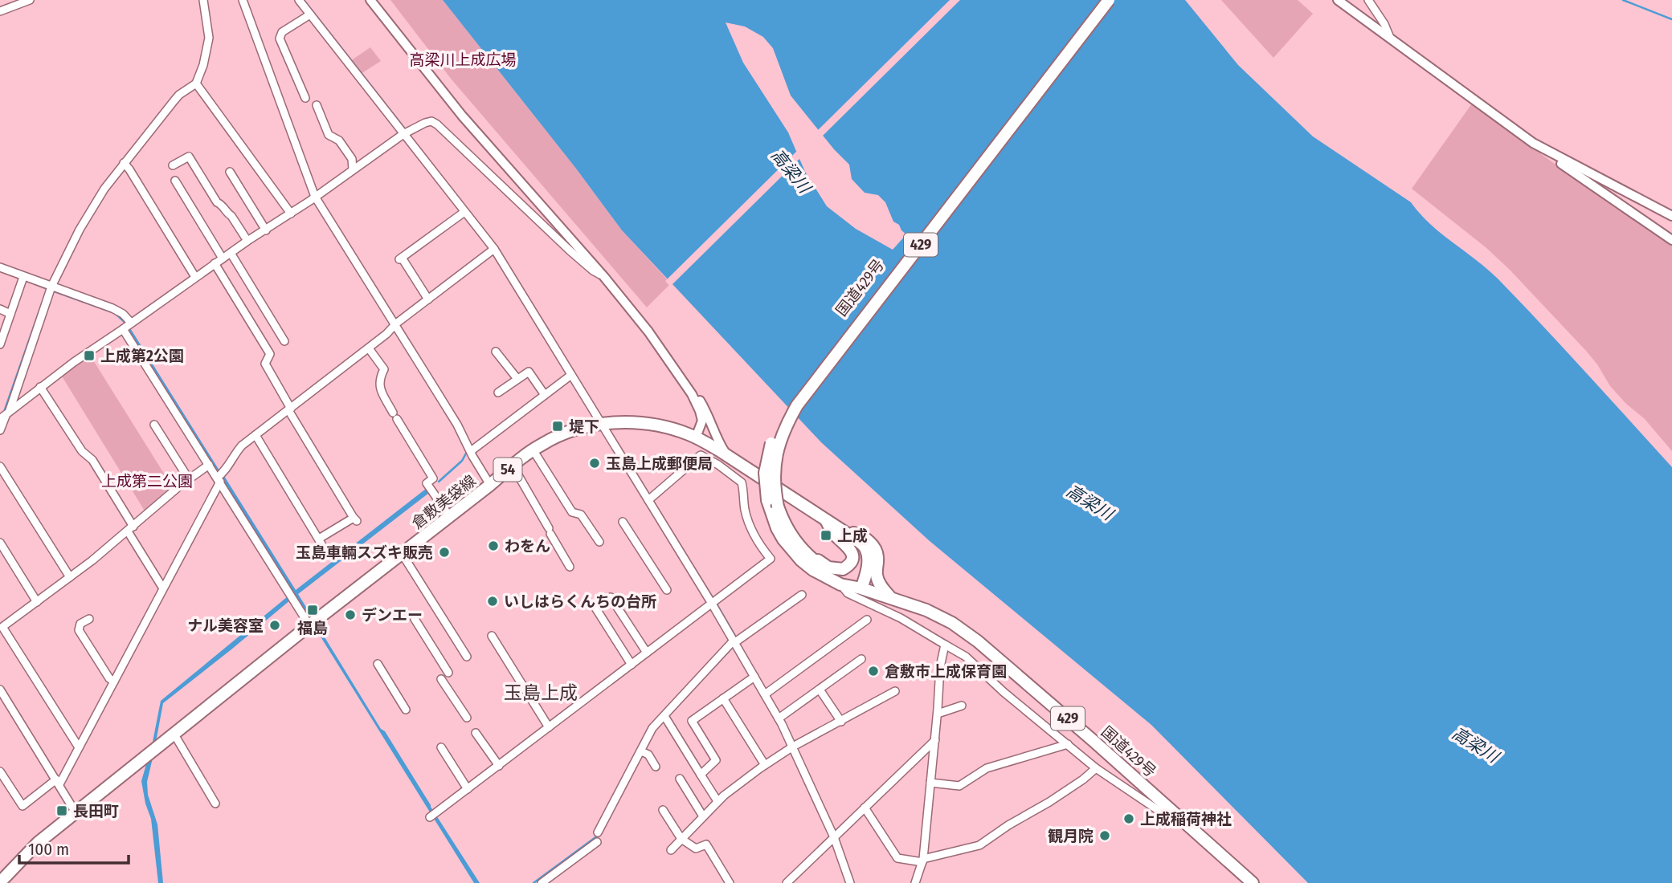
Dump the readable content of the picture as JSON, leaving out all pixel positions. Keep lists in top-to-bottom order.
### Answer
{
  "streets": {
    "main road": [
      "429",
      "国道429号",
      "54",
      "倉敷美袋線"
    ]
  },
  "crossings": [
    ["国道429号", "倉敷美袋線"]
  ],
  "districts": ["玉島上成"],
  "water": ["高梁川"],
  "parks": ["高梁川上成広場", "上成第二公園"],
  "places": {
    "transit": [
      "上成第2公園",
      "堤下",
      "上成",
      "福島",
      "長田町"
    ],
    "other": [
      "玉島上成郵便局",
      "わをん",
      "玉島車輛スズキ販売",
      "いしはらくんちの台所",
      "デンエー",
      "ナル美容室",
      "倉敷市上成保育園",
      "上成稲荷神社",
      "観月院"
    ]
  },
  "scale_bar": "100 m"
}
